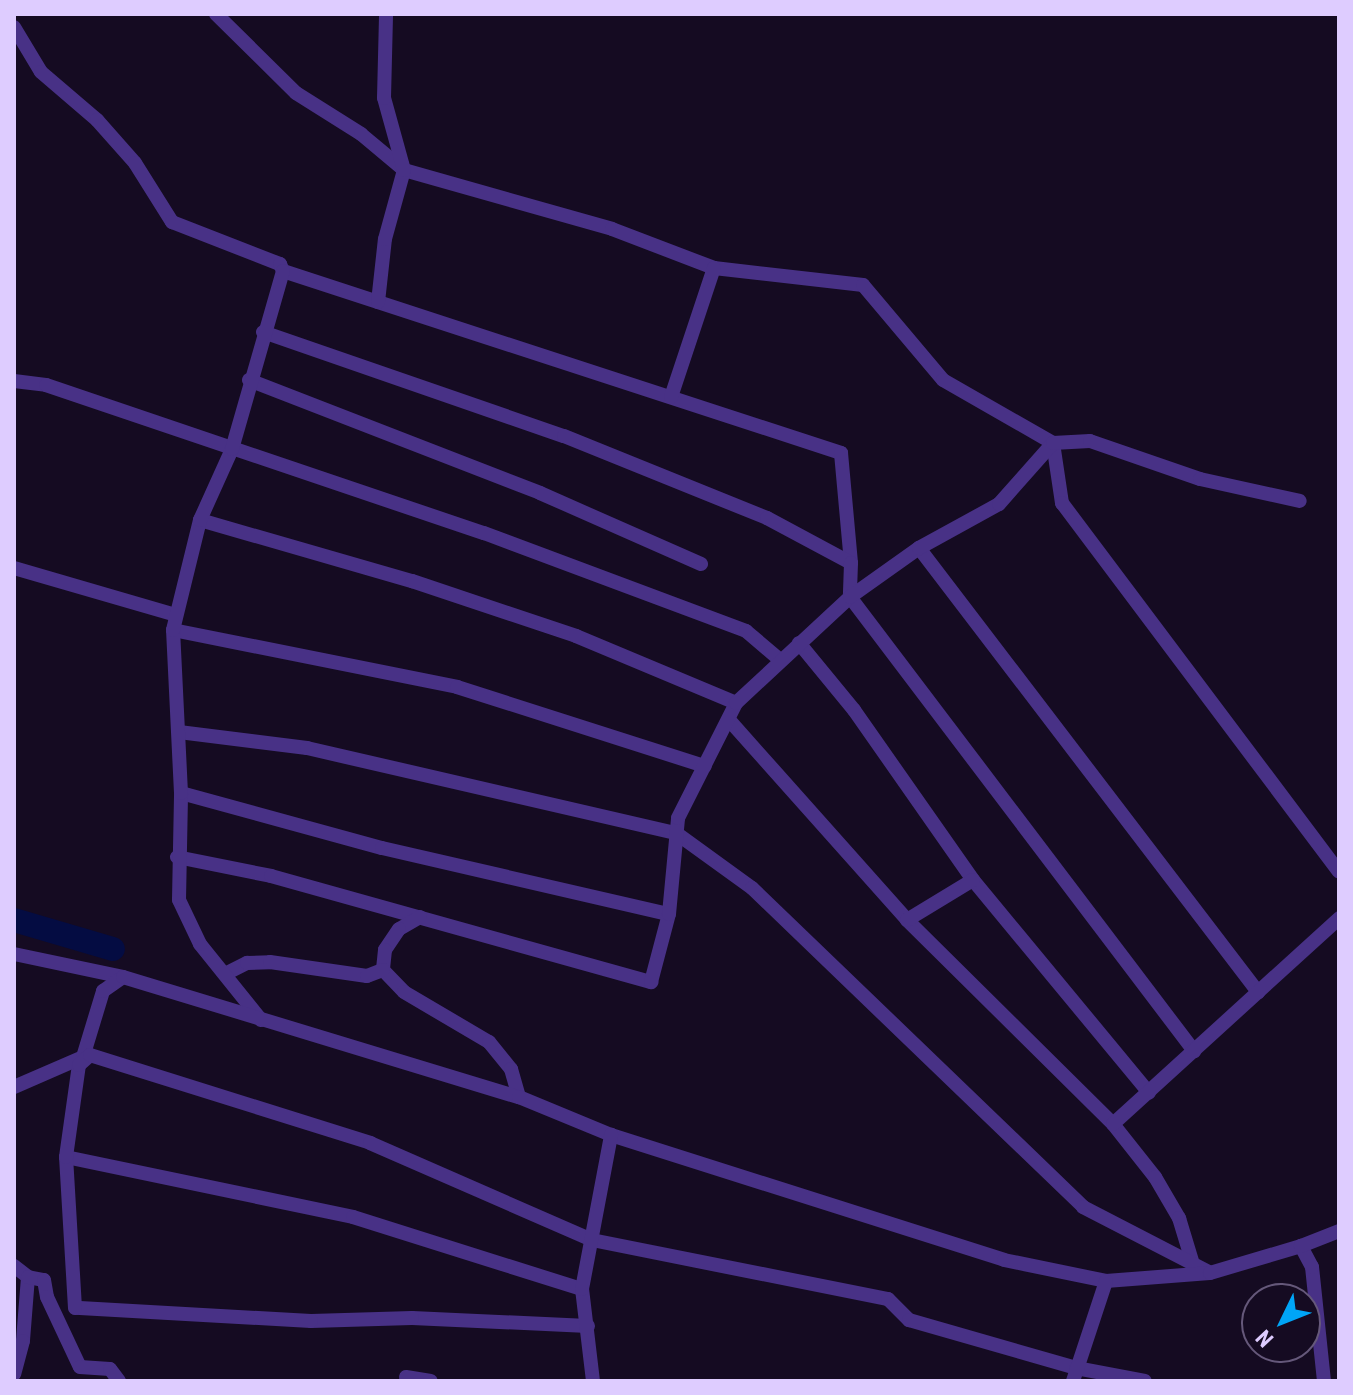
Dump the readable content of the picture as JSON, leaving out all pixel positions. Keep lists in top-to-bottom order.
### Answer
{
  "north": "bottom left"
}
